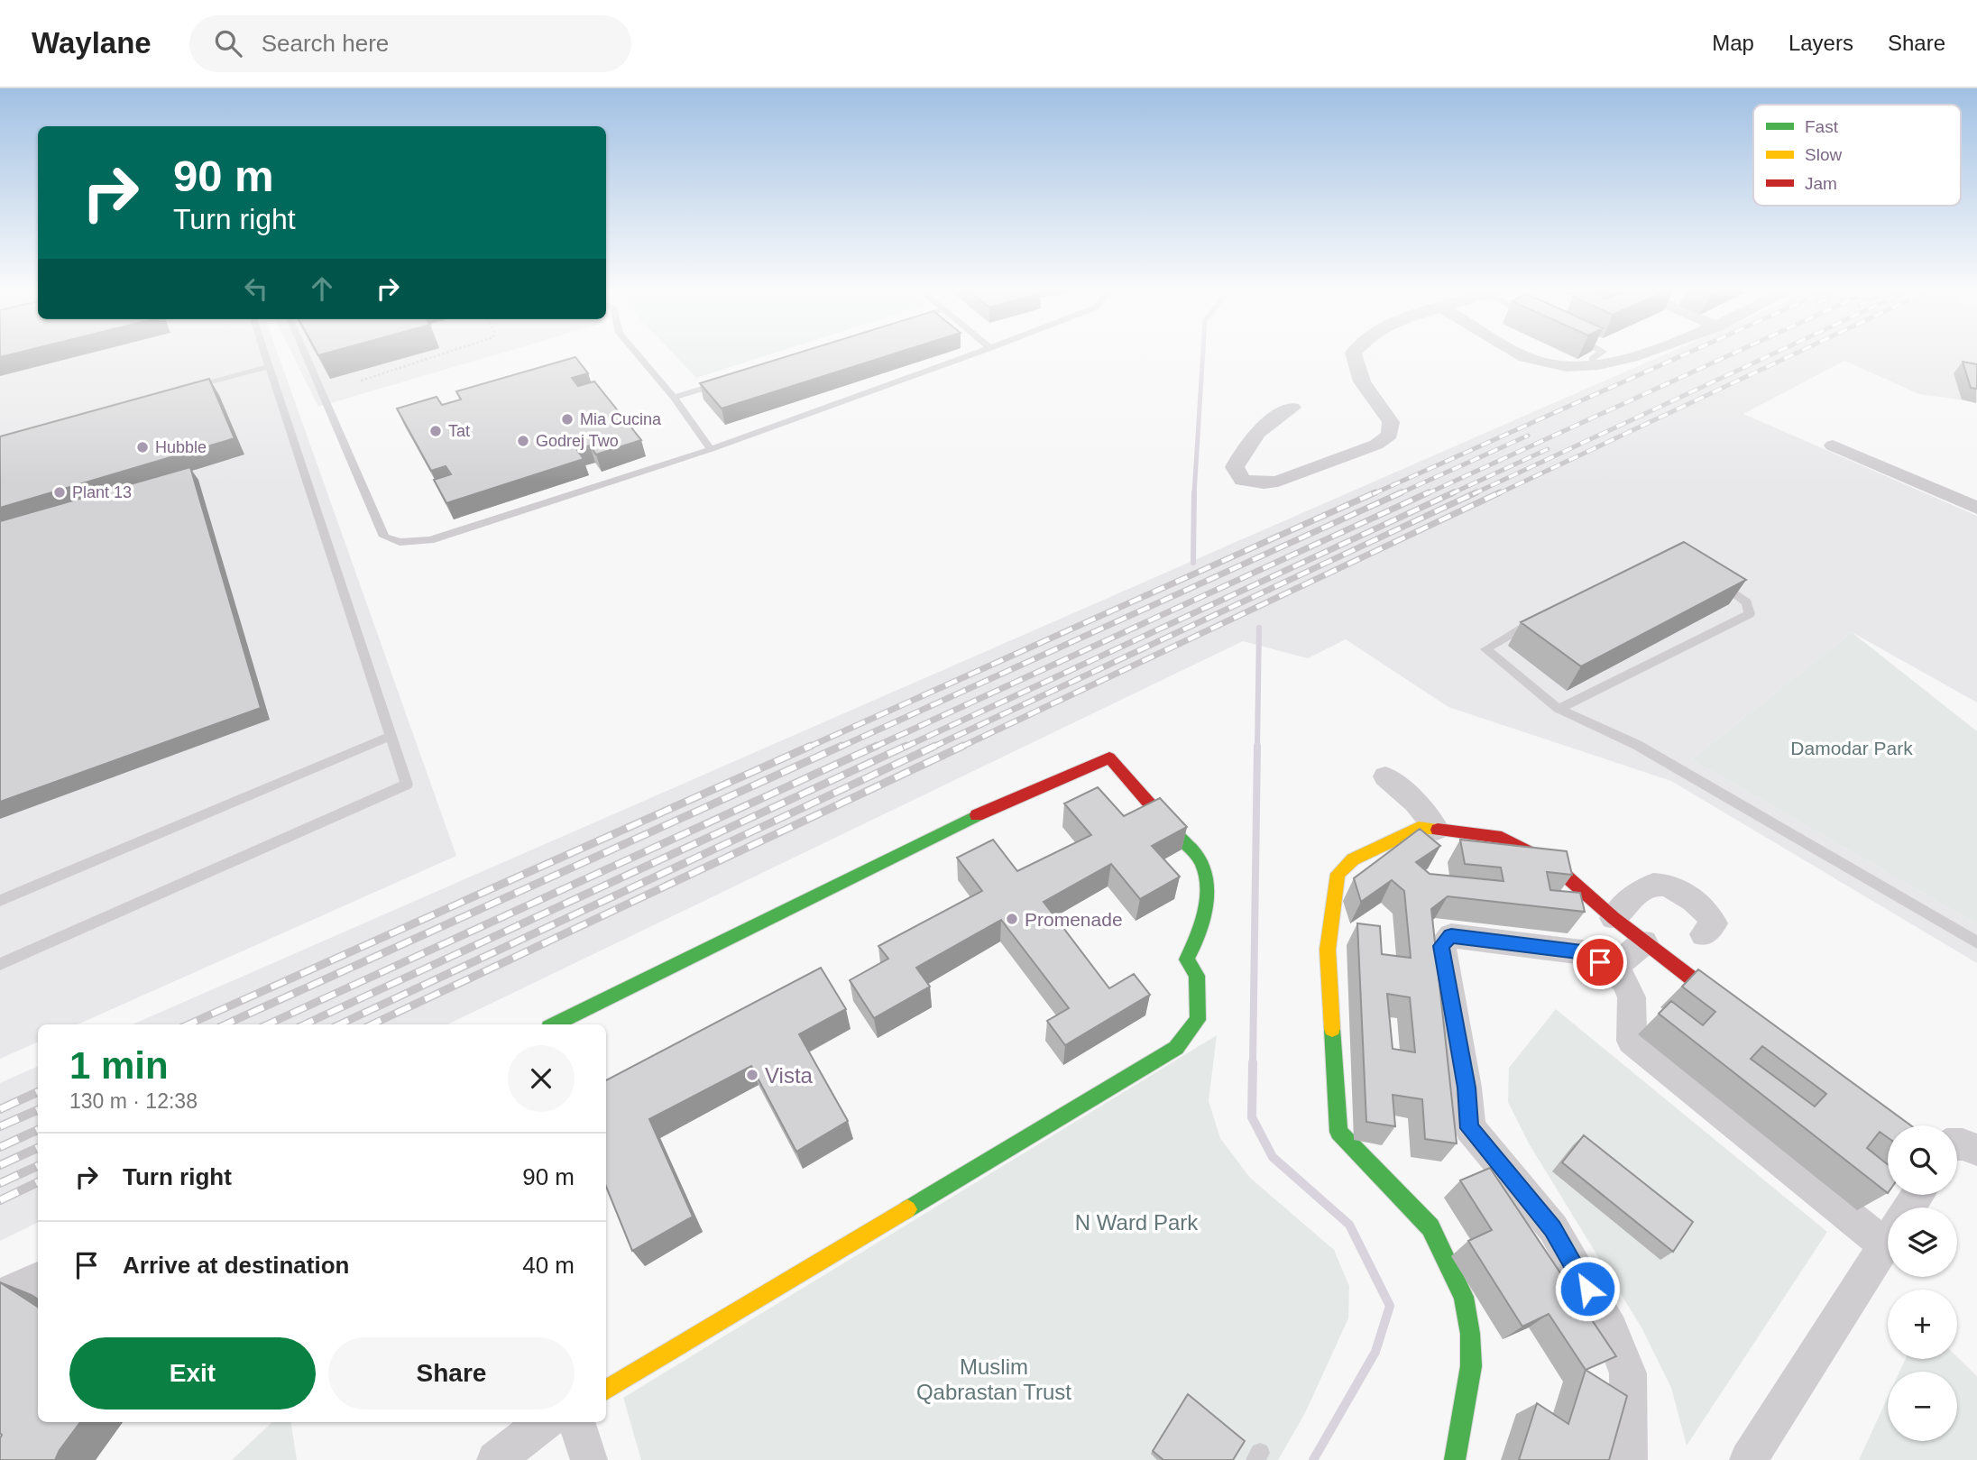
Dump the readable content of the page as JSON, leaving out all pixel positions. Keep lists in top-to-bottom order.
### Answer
{
  "parks": ["Damodar Park", "N Ward Park", "Muslim Qabrastan Trust"],
  "places": [
    "Mia Cucina",
    "Tat",
    "Godrej Two",
    "Hubble",
    "Plant 13",
    "Promenade",
    "Vista"
  ],
  "legend": ["Fast", "Slow", "Jam"],
  "page": {
    "header": "Waylane",
    "search": "Search here",
    "nav": ["Map", "Layers", "Share"],
    "turn": ["90 m", "Turn right"],
    "heading": ["1 min", "130 m · 12:38"],
    "map_buttons": ["+", "−"],
    "list": [
      {
        "name": "Turn right",
        "value": "90 m"
      },
      {
        "name": "Arrive at destination",
        "value": "40 m"
      }
    ],
    "buttons": ["Exit", "Share"]
  }
}
